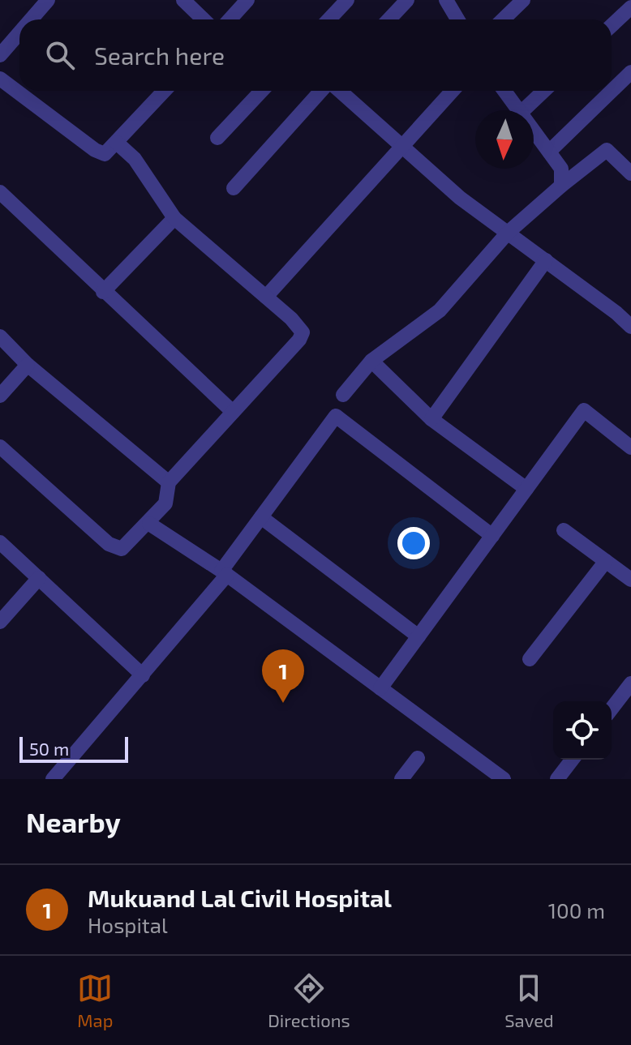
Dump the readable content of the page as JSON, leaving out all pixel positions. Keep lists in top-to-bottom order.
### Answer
{
  "scale_bar": "50 m",
  "north": "bottom",
  "page": {
    "search": "Search here",
    "pins": "1",
    "scale": "50 m",
    "heading": "Nearby",
    "list": [
      {
        "mark": "1",
        "name": "Mukuand Lal Civil Hospital",
        "note": "Hospital",
        "value": "100 m"
      }
    ],
    "nav": ["Map", "Directions", "Saved"]
  }
}
